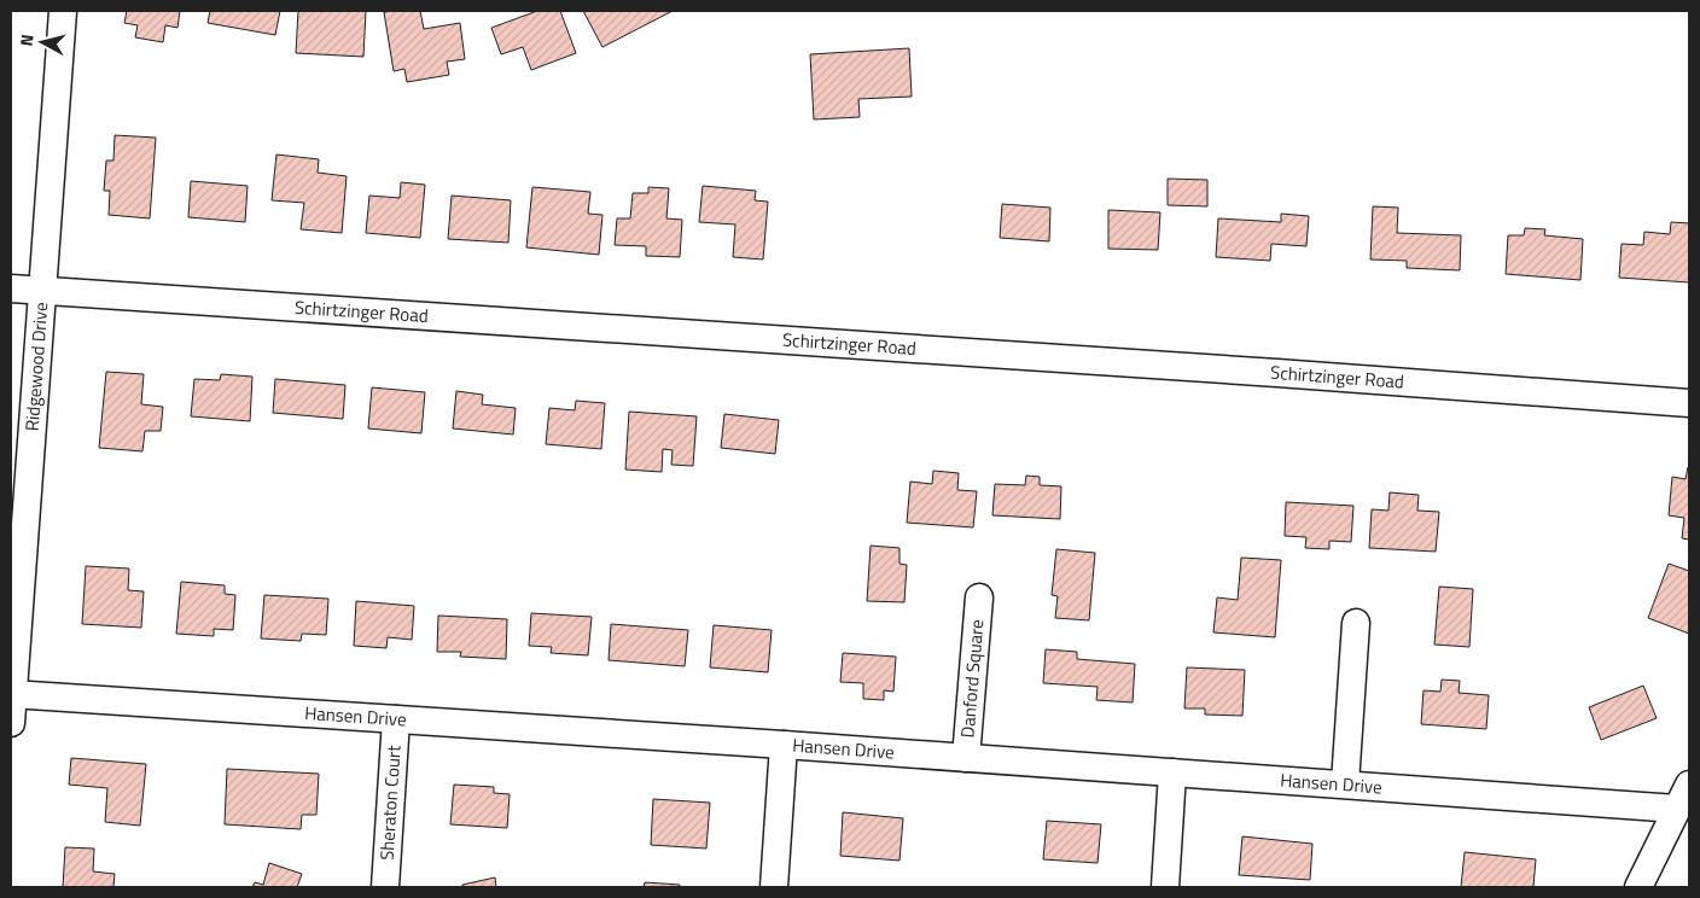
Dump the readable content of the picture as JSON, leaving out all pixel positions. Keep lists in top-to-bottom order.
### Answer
{
  "streets": {
    "street": [
      "Schirtzinger Road",
      "Ridgewood Drive",
      "Danford Square",
      "Hansen Drive",
      "Sheraton Court"
    ]
  },
  "crossings": [
    ["Schirtzinger Road", "Ridgewood Drive"],
    ["Ridgewood Drive", "Hansen Drive"],
    ["Danford Square", "Hansen Drive"],
    ["Hansen Drive", "Sheraton Court"]
  ],
  "north": "left"
}
